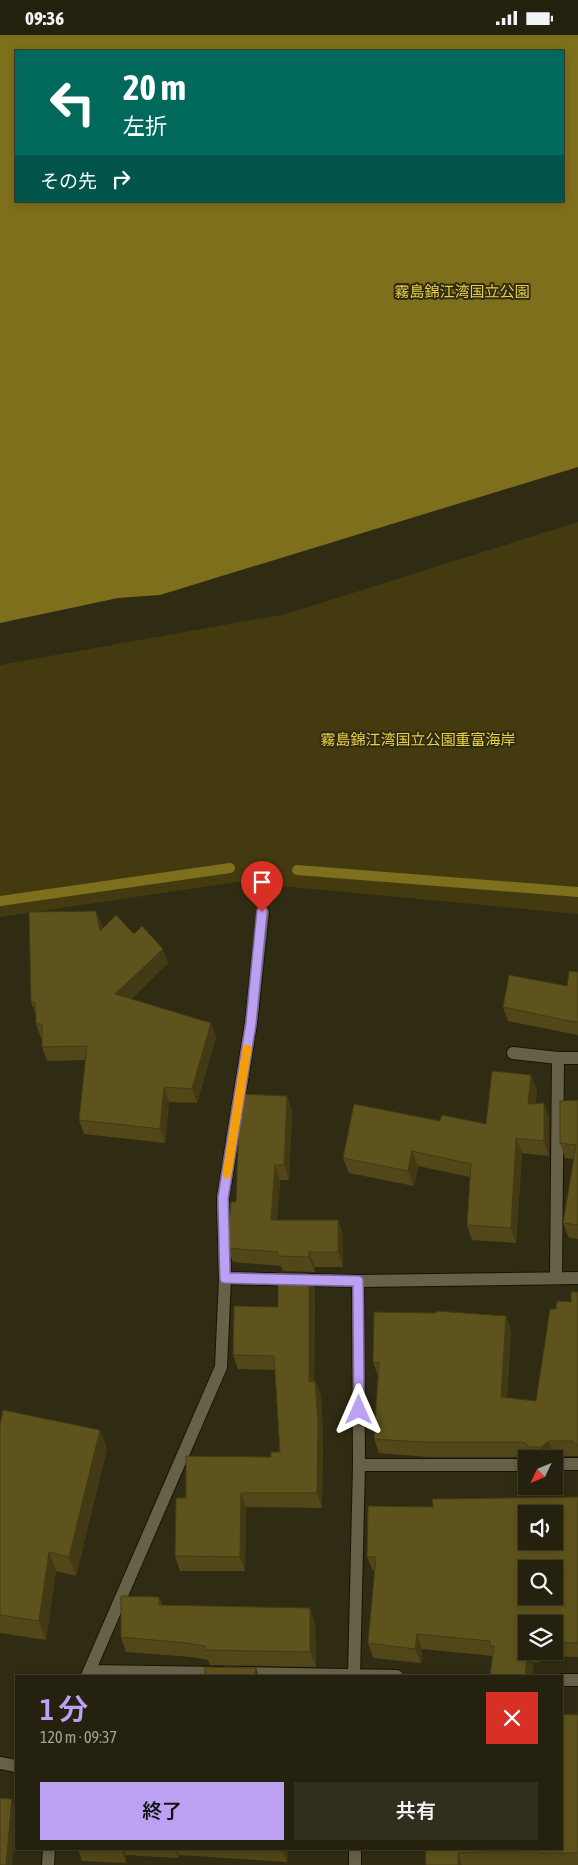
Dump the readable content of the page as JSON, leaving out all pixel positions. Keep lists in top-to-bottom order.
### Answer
{
  "parks": ["霧島錦江湾国立公園", "霧島錦江湾国立公園重富海岸"],
  "north": "bottom left",
  "page": {
    "status": "09:36",
    "turn": ["20 m", "左折"],
    "then": "その先",
    "heading": ["1 分", "120 m · 09:37"],
    "buttons": ["終了", "共有"]
  }
}
